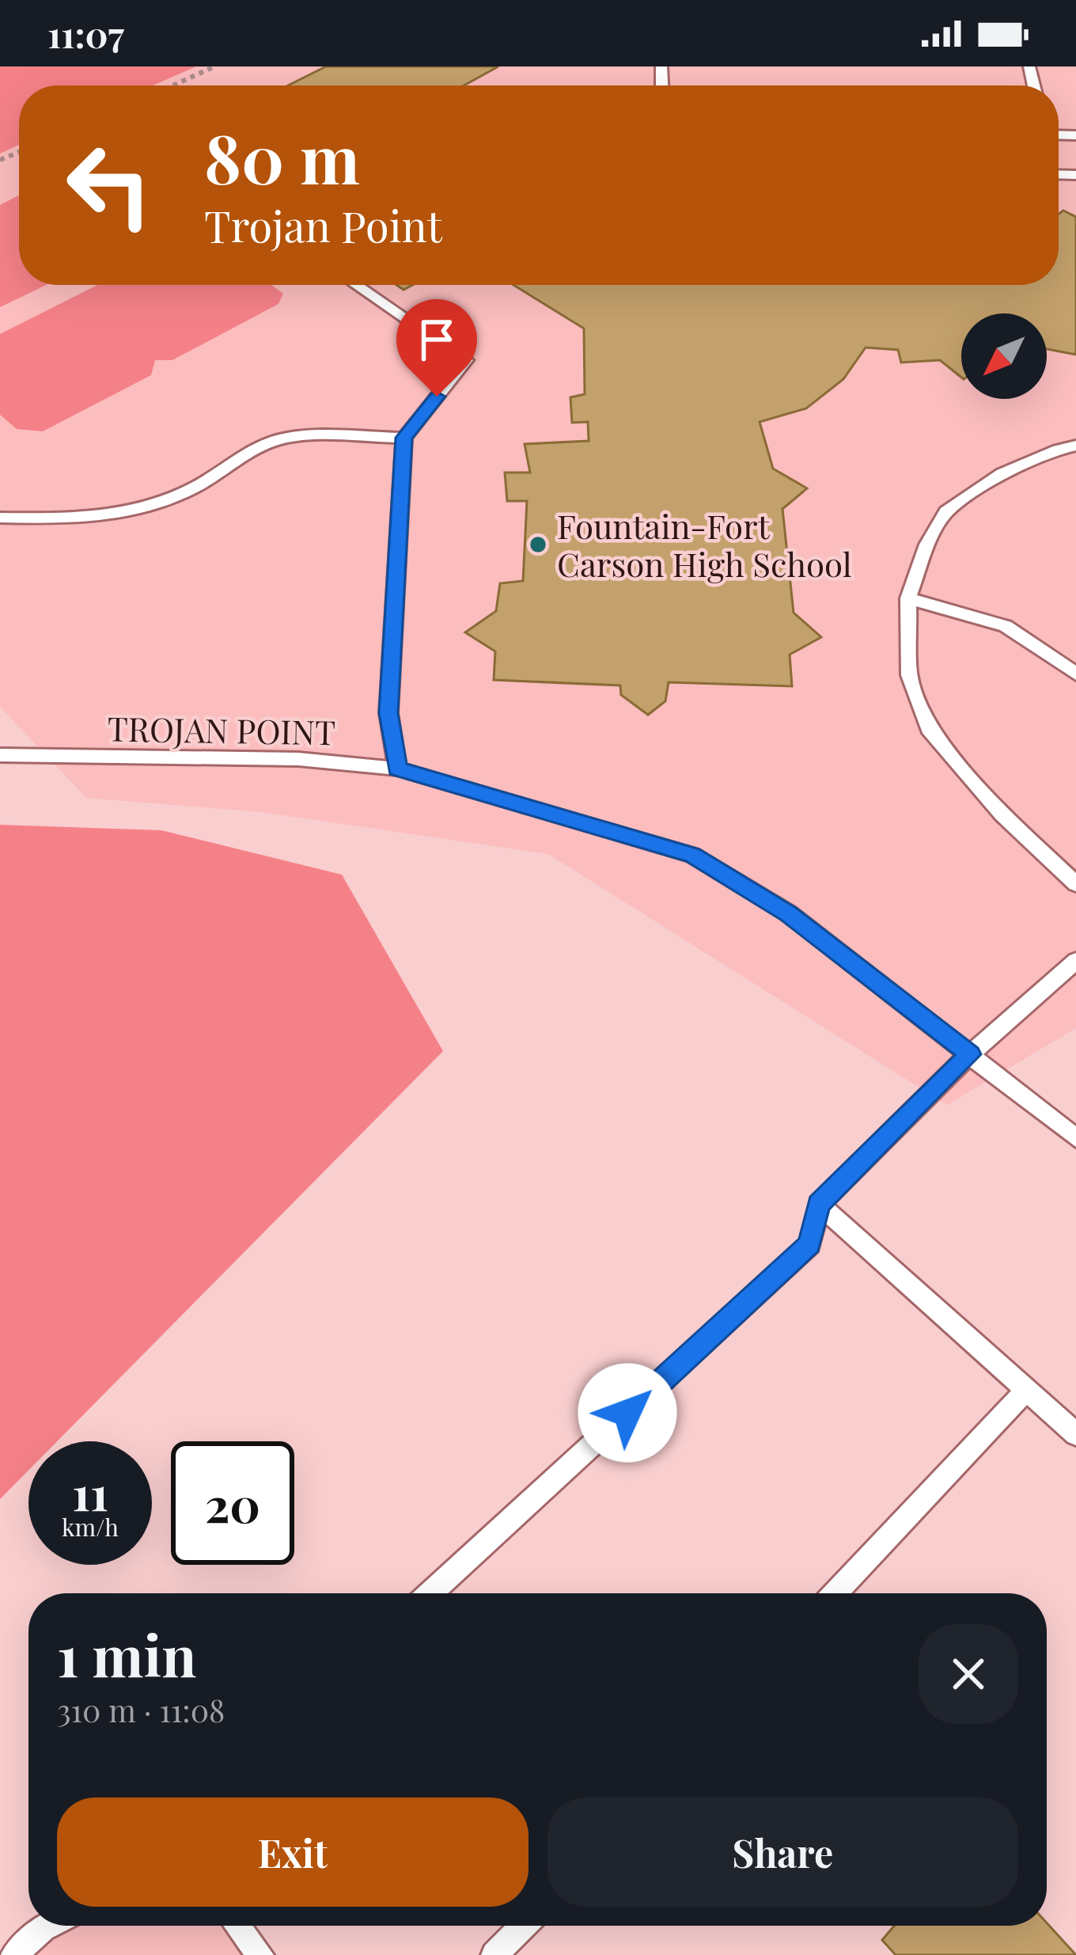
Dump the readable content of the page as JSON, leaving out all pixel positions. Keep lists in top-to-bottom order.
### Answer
{
  "streets": {
    "lane": ["TROJAN POINT"]
  },
  "places": ["Fountain-Fort Carson High School"],
  "north": "bottom left",
  "page": {
    "status": "11:07",
    "turn": ["80 m", "Trojan Point"],
    "speed": "11 km/h",
    "limit": "20",
    "heading": ["1 min", "310 m · 11:08"],
    "buttons": ["Exit", "Share"]
  }
}
